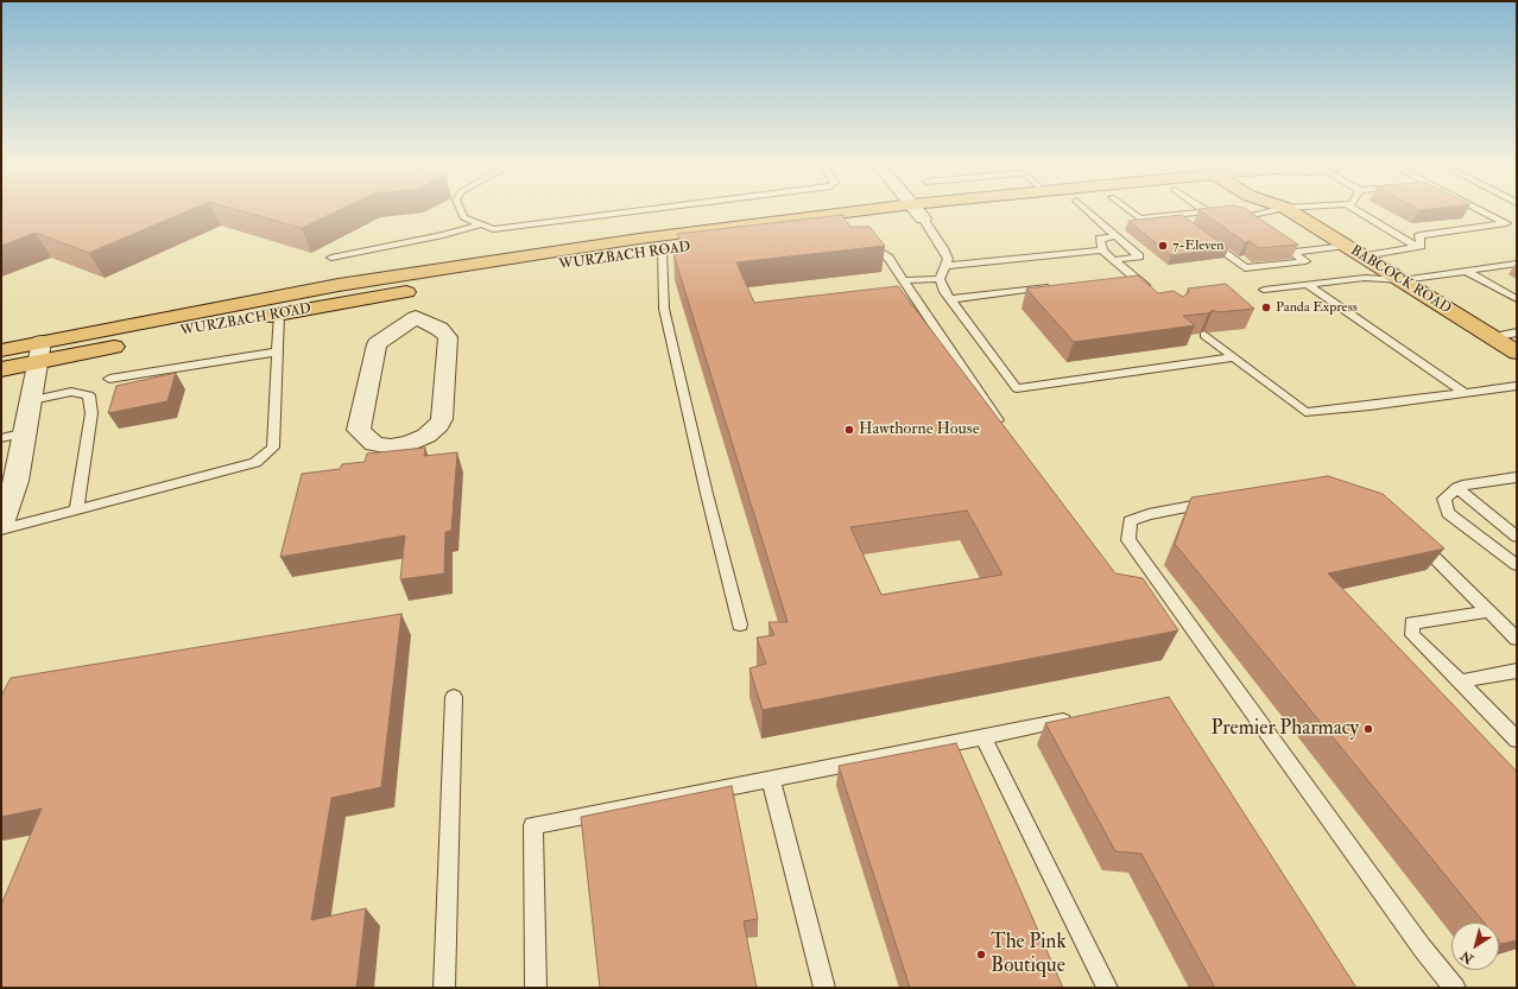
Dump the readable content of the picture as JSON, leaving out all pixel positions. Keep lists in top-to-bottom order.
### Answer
{
  "streets": {
    "main road": ["WURZBACH ROAD", "BABCOCK ROAD"]
  },
  "places": [
    "7-Eleven",
    "Panda Express",
    "Hawthorne House",
    "Premier Pharmacy",
    "The Pink Boutique"
  ],
  "north": "bottom left"
}
